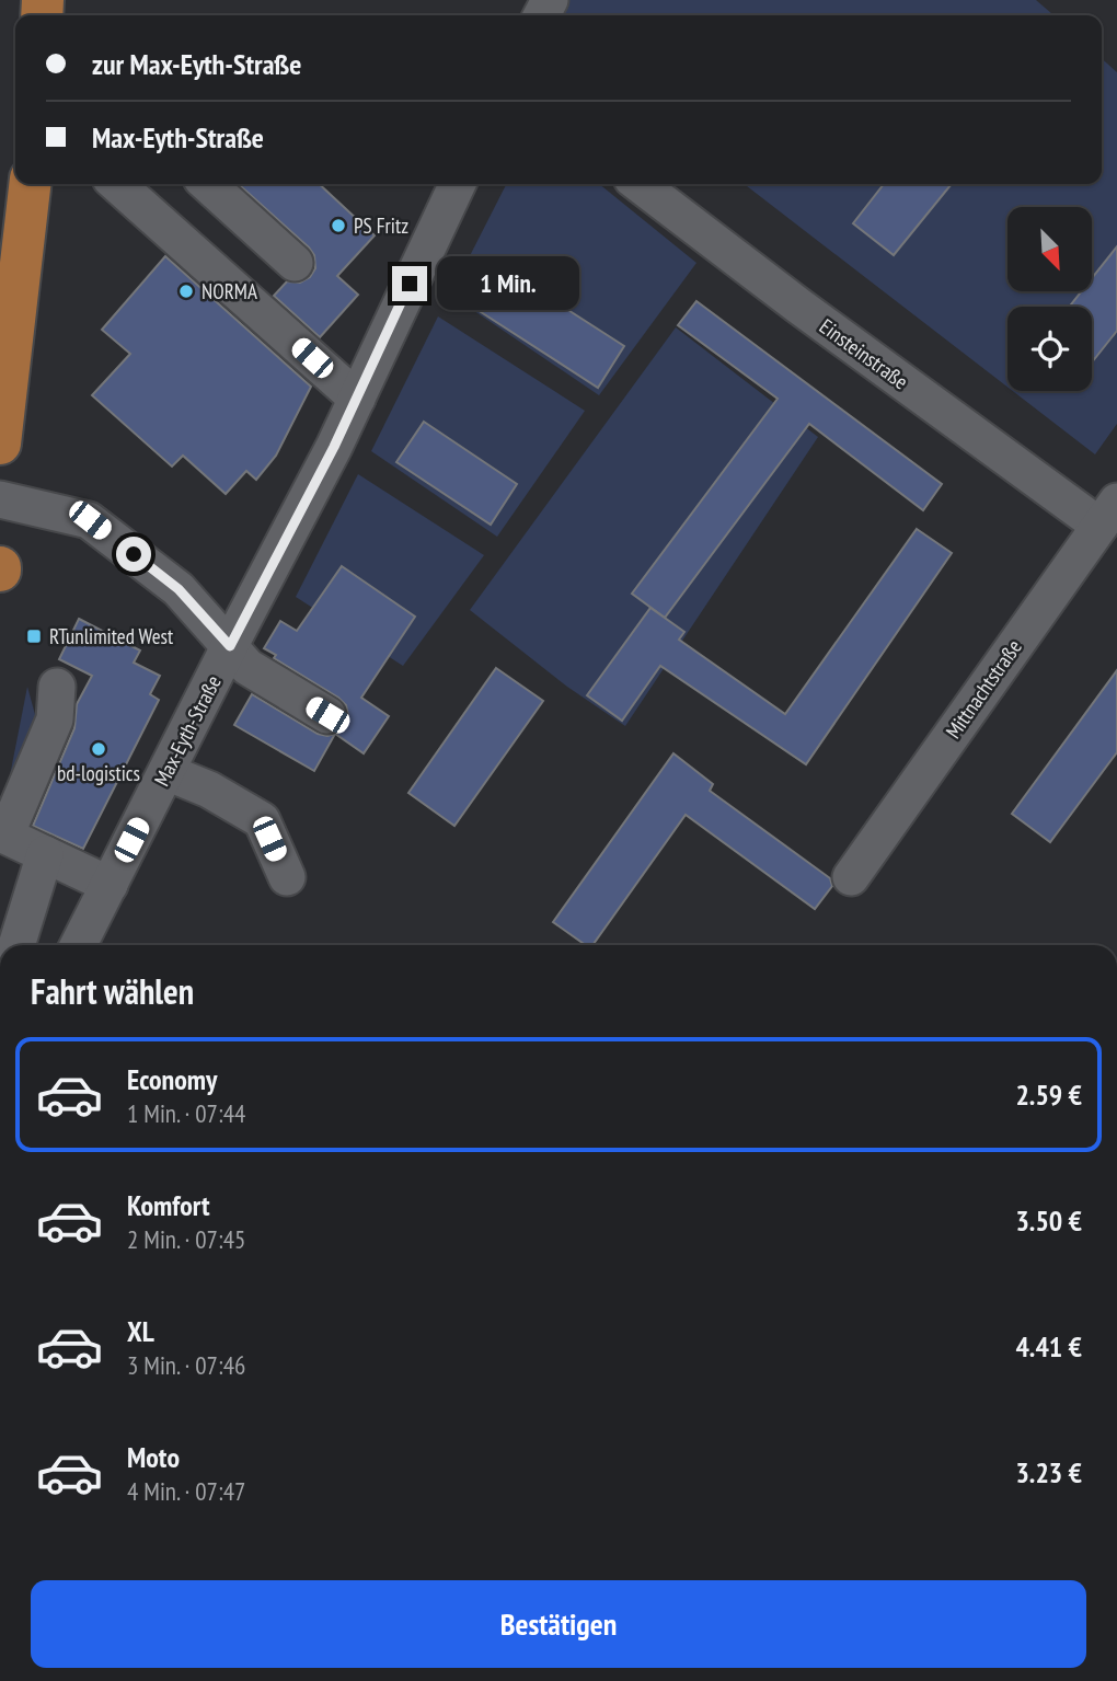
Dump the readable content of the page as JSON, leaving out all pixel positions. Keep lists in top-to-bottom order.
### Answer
{
  "streets": {
    "street": ["Einsteinstraße", "Mittnachtstraße", "Max-Eyth-Straße"]
  },
  "crossings": [
    ["Einsteinstraße", "Mittnachtstraße"]
  ],
  "places": {
    "other": ["PS Fritz", "NORMA", "bd-logistics"],
    "transit": ["RTunlimited West"]
  },
  "north": "bottom right",
  "page": {
    "banner": ["zur Max-Eyth-Straße", "Max-Eyth-Straße"],
    "bubble": "1 Min.",
    "heading": "Fahrt wählen",
    "list": [
      {
        "name": "Economy",
        "note": "1 Min. · 07:44",
        "value": "2.59 €"
      },
      {
        "name": "Komfort",
        "note": "2 Min. · 07:45",
        "value": "3.50 €"
      },
      {
        "name": "XL",
        "note": "3 Min. · 07:46",
        "value": "4.41 €"
      },
      {
        "name": "Moto",
        "note": "4 Min. · 07:47",
        "value": "3.23 €"
      }
    ],
    "buttons": "Bestätigen"
  }
}
